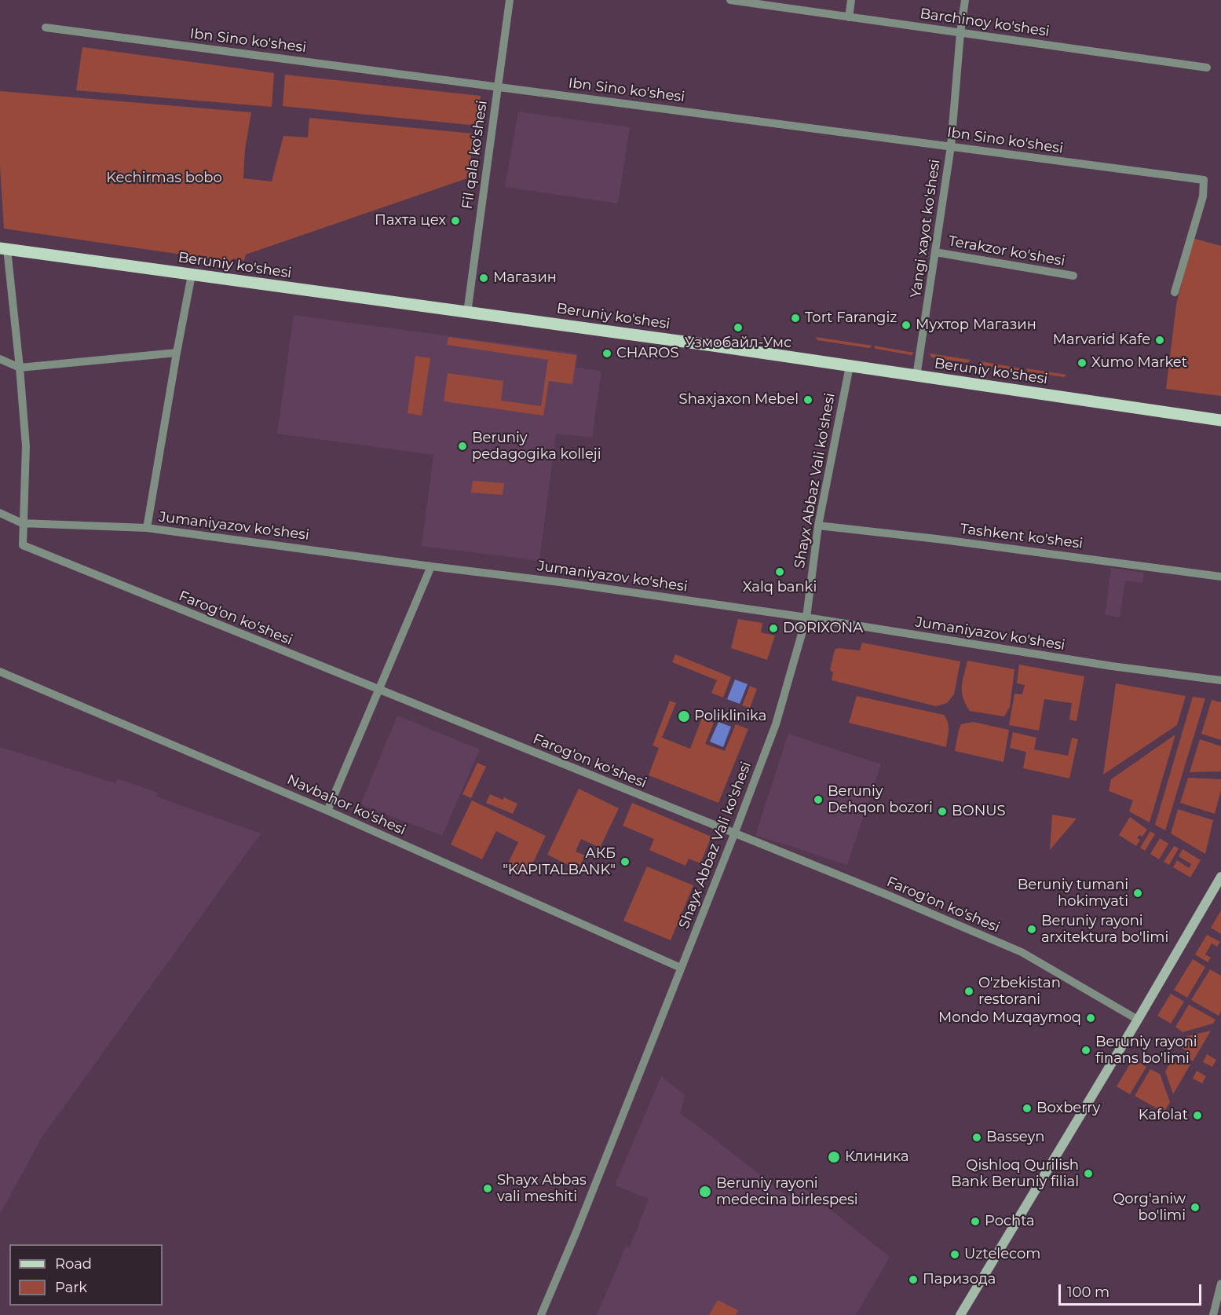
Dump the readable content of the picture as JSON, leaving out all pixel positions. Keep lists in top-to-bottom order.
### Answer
{
  "streets": {
    "main road": ["Beruniy ko'shesi"],
    "street": [
      "Barchinoy ko'shesi",
      "Ibn Sino ko'shesi",
      "Fil qala ko'shesi",
      "Yangi xayot ko'shesi",
      "Terakzor ko'shesi",
      "Shayx Abbaz Vali ko'shesi",
      "Jumaniyazov ko'shesi",
      "Tashkent ko'shesi",
      "Farog'on ko'shesi",
      "Navbahor ko'shesi"
    ]
  },
  "crossings": [
    ["Barchinoy ko'shesi", "Yangi xayot ko'shesi"],
    ["Ibn Sino ko'shesi", "Fil qala ko'shesi"],
    ["Ibn Sino ko'shesi", "Yangi xayot ko'shesi"],
    ["Fil qala ko'shesi", "Beruniy ko'shesi"],
    ["Yangi xayot ko'shesi", "Terakzor ko'shesi"],
    ["Yangi xayot ko'shesi", "Beruniy ko'shesi"],
    ["Beruniy ko'shesi", "Shayx Abbaz Vali ko'shesi"],
    ["Shayx Abbaz Vali ko'shesi", "Jumaniyazov ko'shesi"],
    ["Shayx Abbaz Vali ko'shesi", "Tashkent ko'shesi"],
    ["Shayx Abbaz Vali ko'shesi", "Farog'on ko'shesi"],
    ["Shayx Abbaz Vali ko'shesi", "Navbahor ko'shesi"],
    ["Jumaniyazov ko'shesi", "Farog'on ko'shesi"]
  ],
  "parks": ["Kechirmas bobo"],
  "places": [
    "Пахта цех",
    "Магазин",
    "Tort Farangiz",
    "Мухтор Магазин",
    "Узмобайл-Умс",
    "Marvarid Kafe",
    "CHAROS",
    "Xumo Market",
    "Shaxjaxon Mebel",
    "Beruniy pedagogika kolleji",
    "Xalq banki",
    "DORIXONA",
    "Poliklinika",
    "Beruniy Dehqon bozori",
    "BONUS",
    "АКБ \"KAPITALBANK\"",
    "Beruniy tumani hokimyati",
    "Beruniy rayoni arxitektura bo'limi",
    "O'zbekistan restorani",
    "Mondo Muzqaymoq",
    "Beruniy rayoni finans bo'limi",
    "Boxberry",
    "Kafolat",
    "Basseyn",
    "Клиника",
    "Qishloq Qurilish Bank Beruniy filial",
    "Shayx Abbas vali meshiti",
    "Beruniy rayoni medecina birlespesi",
    "Qorg'aniw bo'limi",
    "Pochta",
    "Uztelecom",
    "Паризода"
  ],
  "legend": ["Road", "Park"],
  "scale_bar": "100 m"
}
